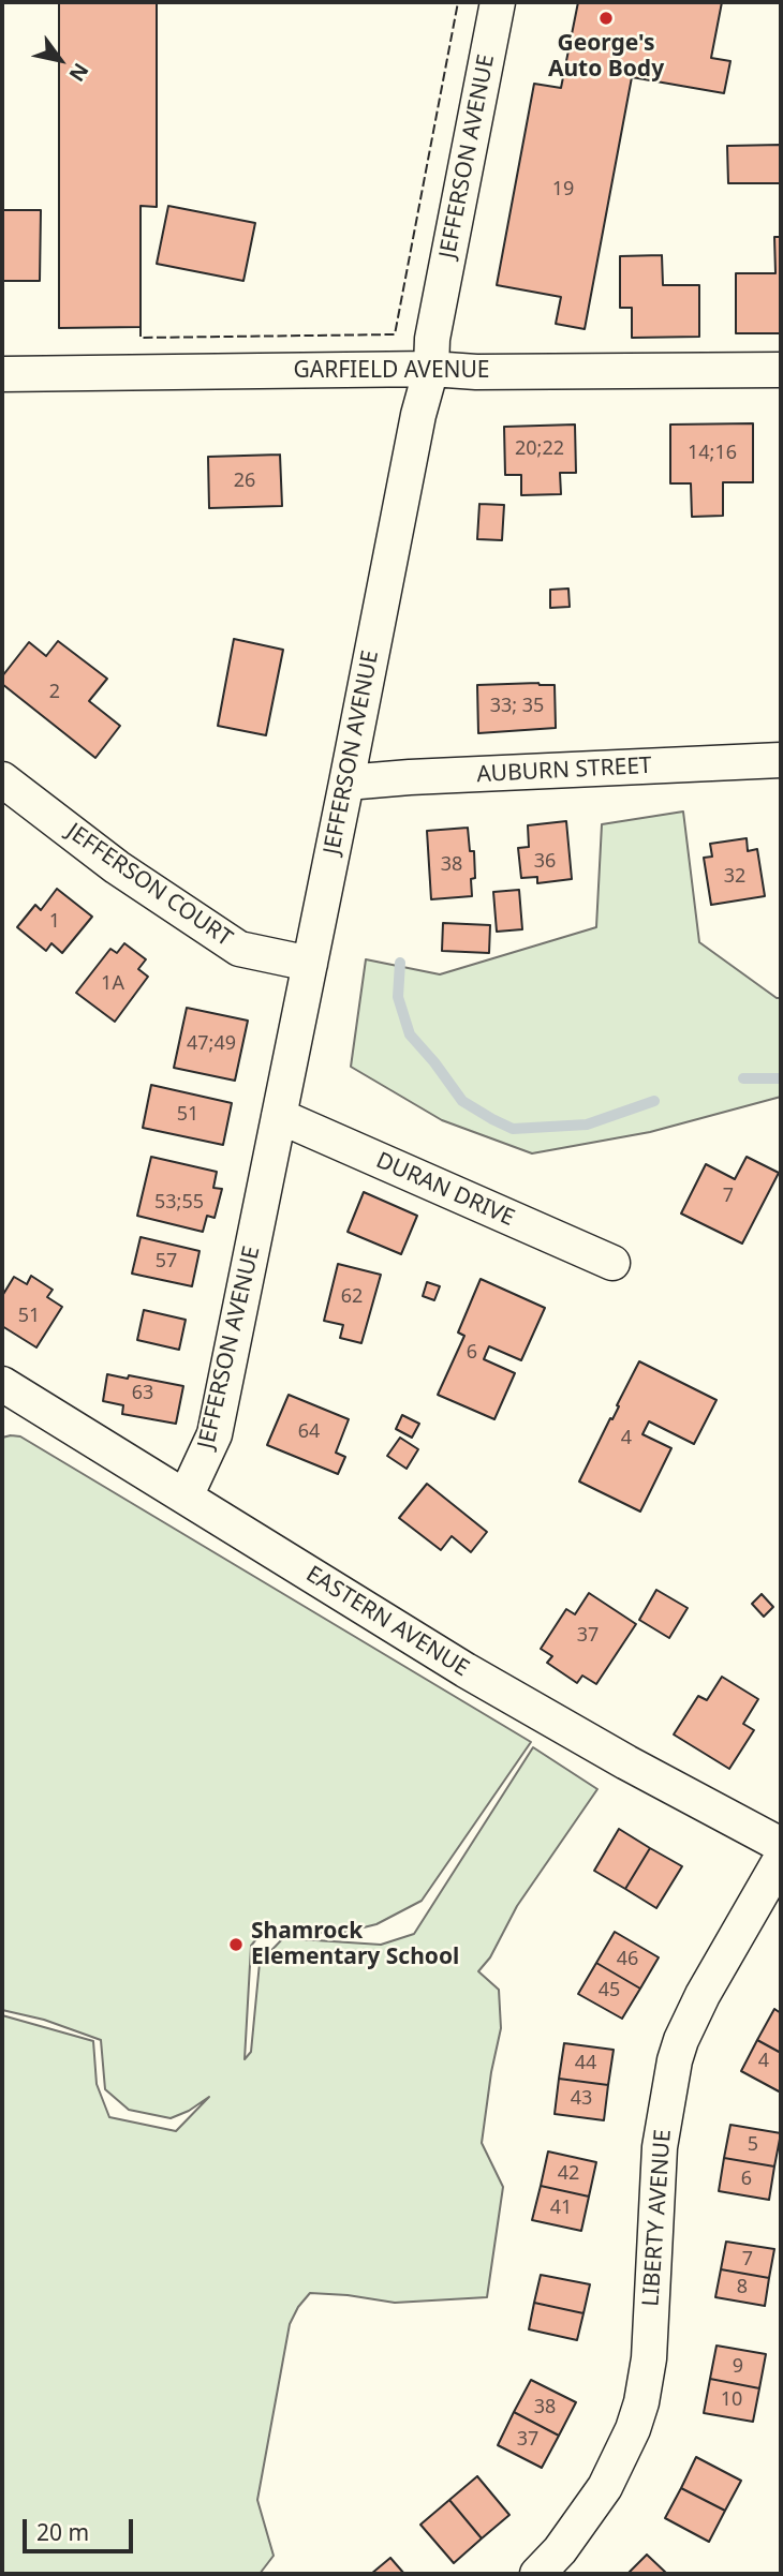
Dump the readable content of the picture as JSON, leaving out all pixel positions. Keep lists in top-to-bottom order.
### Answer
{
  "streets": {
    "street": [
      "JEFFERSON AVENUE",
      "GARFIELD AVENUE",
      "AUBURN STREET",
      "JEFFERSON COURT",
      "DURAN DRIVE",
      "EASTERN AVENUE",
      "LIBERTY AVENUE"
    ]
  },
  "crossings": [
    ["JEFFERSON AVENUE", "GARFIELD AVENUE"],
    ["JEFFERSON AVENUE", "AUBURN STREET"],
    ["JEFFERSON AVENUE", "JEFFERSON COURT"],
    ["JEFFERSON AVENUE", "DURAN DRIVE"],
    ["JEFFERSON AVENUE", "EASTERN AVENUE"]
  ],
  "places": ["George's Auto Body", "Shamrock Elementary School"],
  "house_numbers": [
    "19",
    "20;22",
    "14;16",
    "26",
    "2",
    "33; 35",
    "36",
    "38",
    "32",
    "1",
    "1A",
    "47;49",
    "51",
    "7",
    "53;55",
    "57",
    "62",
    "51",
    "6",
    "63",
    "64",
    "4",
    "37",
    "46",
    "45",
    "4",
    "44",
    "43",
    "5",
    "42",
    "6",
    "41",
    "7",
    "8",
    "9",
    "10",
    "38",
    "37"
  ],
  "scale_bar": "20 m",
  "north": "bottom right"
}
